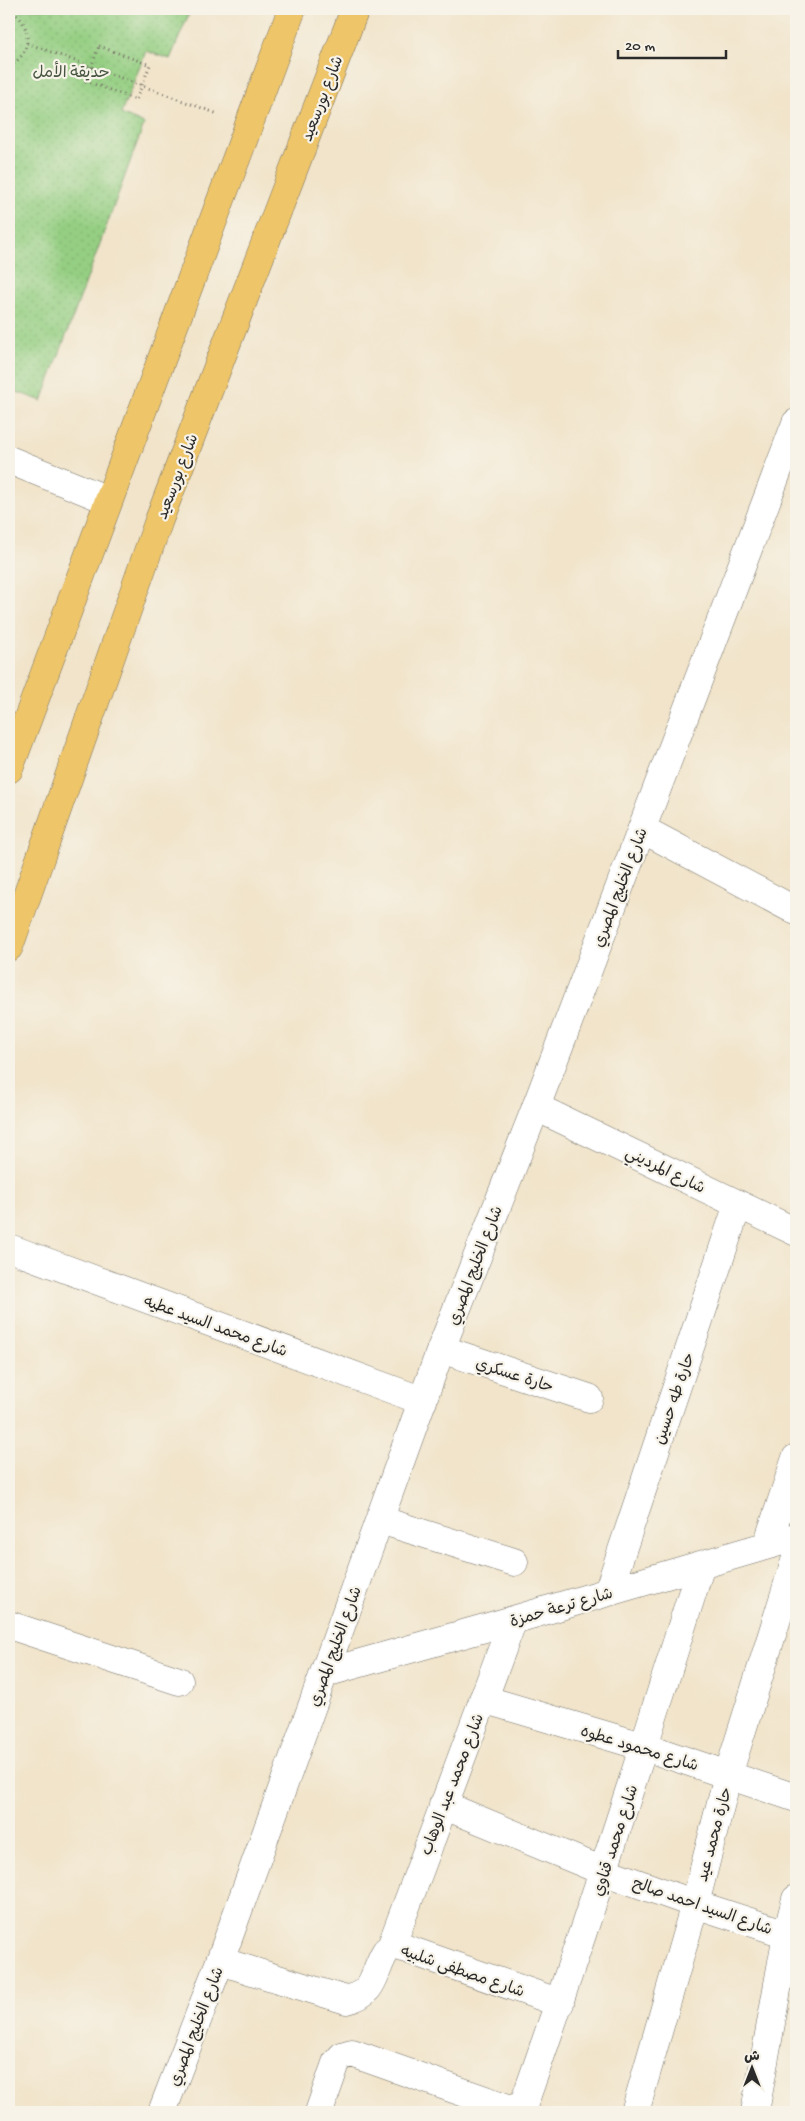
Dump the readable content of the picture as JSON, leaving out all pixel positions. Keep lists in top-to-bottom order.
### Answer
{
  "streets": {
    "main road": ["شارع بورسعيد"],
    "street": [
      "شارع الخليج المصري",
      "شارع المرديني",
      "شارع محمد السيد عطيه",
      "حارة عسكري",
      "حارة طه حسين",
      "شارع ترعة حمزة",
      "شارع محمود عطوه",
      "شارع محمد عبد الوهاب",
      "حارة محمد عيد",
      "شارع محمد قناوي",
      "شارع السيد احمد صالح",
      "شارع مصطفى شلبيه"
    ]
  },
  "crossings": [
    ["شارع الخليج المصري", "شارع المرديني"],
    ["شارع الخليج المصري", "شارع محمد السيد عطيه"],
    ["شارع الخليج المصري", "حارة عسكري"],
    ["شارع الخليج المصري", "شارع ترعة حمزة"],
    ["شارع الخليج المصري", "شارع مصطفى شلبيه"],
    ["شارع المرديني", "حارة طه حسين"],
    ["حارة طه حسين", "شارع ترعة حمزة"],
    ["شارع ترعة حمزة", "شارع محمد عبد الوهاب"],
    ["شارع ترعة حمزة", "شارع محمد قناوي"],
    ["شارع محمود عطوه", "شارع محمد عبد الوهاب"],
    ["شارع محمود عطوه", "حارة محمد عيد"],
    ["شارع محمود عطوه", "شارع محمد قناوي"],
    ["شارع محمد عبد الوهاب", "شارع السيد احمد صالح"],
    ["شارع محمد عبد الوهاب", "شارع مصطفى شلبيه"],
    ["حارة محمد عيد", "شارع السيد احمد صالح"],
    ["شارع محمد قناوي", "شارع السيد احمد صالح"],
    ["شارع محمد قناوي", "شارع مصطفى شلبيه"]
  ],
  "parks": ["حديقة الأمل"],
  "scale_bar": "20 m",
  "north": "top"
}
